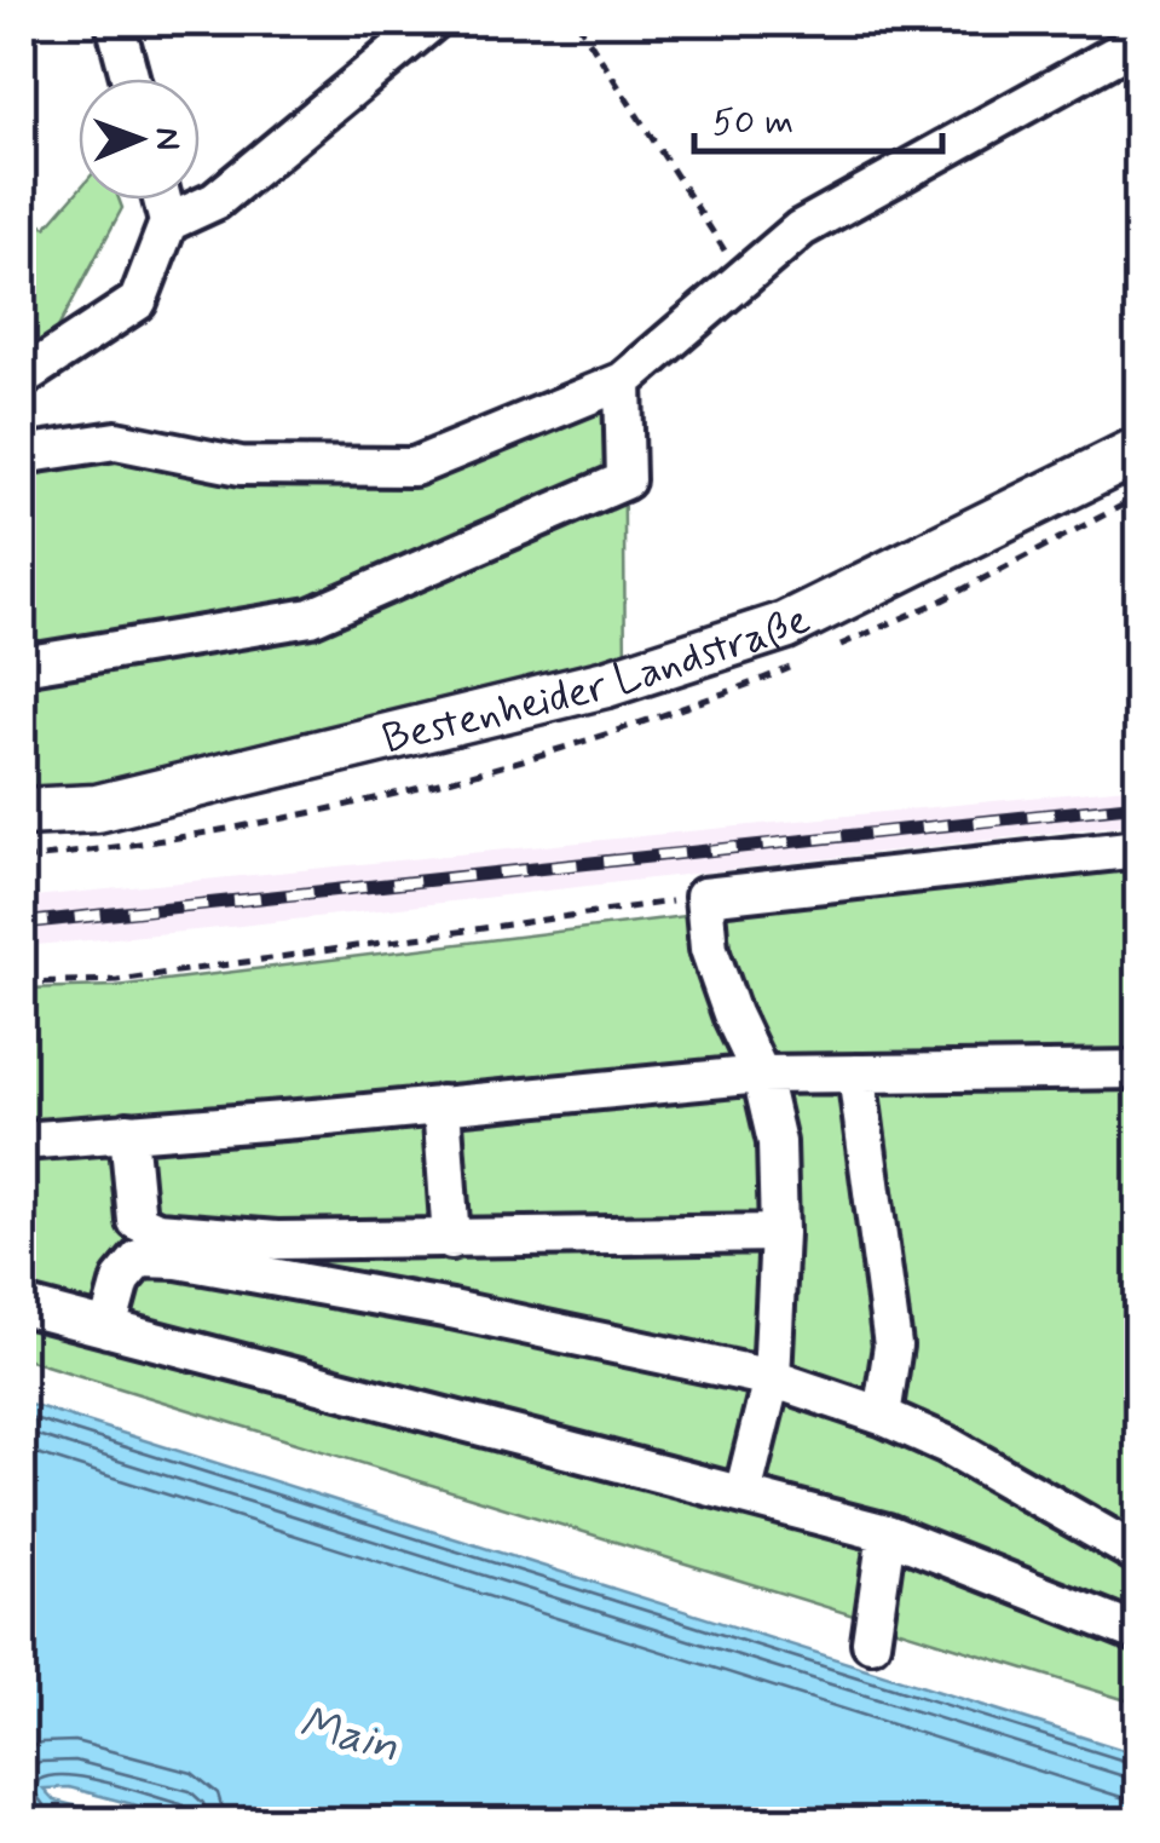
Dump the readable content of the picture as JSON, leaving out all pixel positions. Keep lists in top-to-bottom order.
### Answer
{
  "streets": {
    "main road": ["Bestenheider Landstraße"]
  },
  "water": ["Main"],
  "scale_bar": "50 m",
  "north": "right"
}
